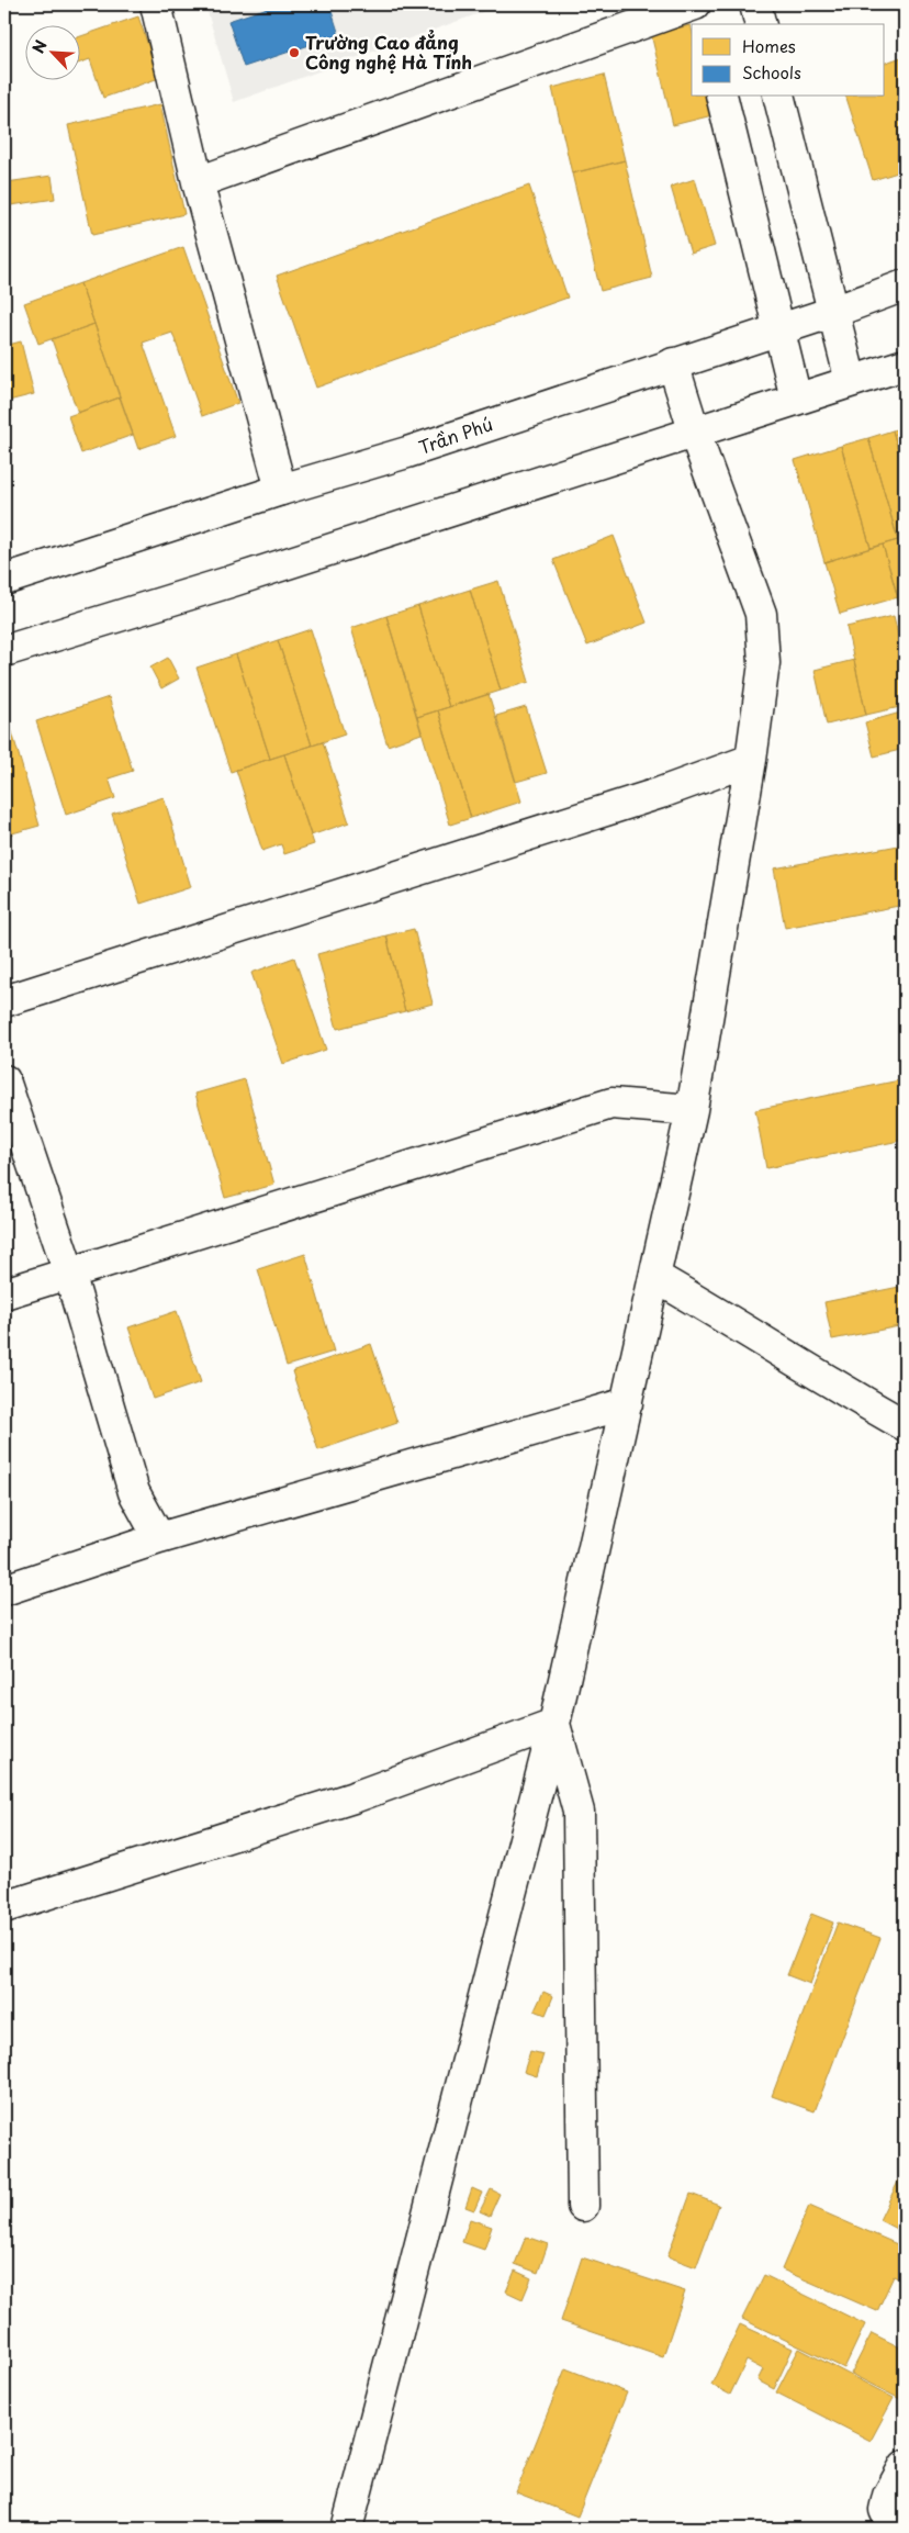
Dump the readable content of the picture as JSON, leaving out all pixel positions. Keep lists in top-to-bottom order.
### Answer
{
  "streets": {
    "street": ["Trần Phú"]
  },
  "places": ["Trường Cao đẳng Công nghệ Hà Tĩnh"],
  "legend": ["Homes", "Schools"],
  "north": "top left"
}
